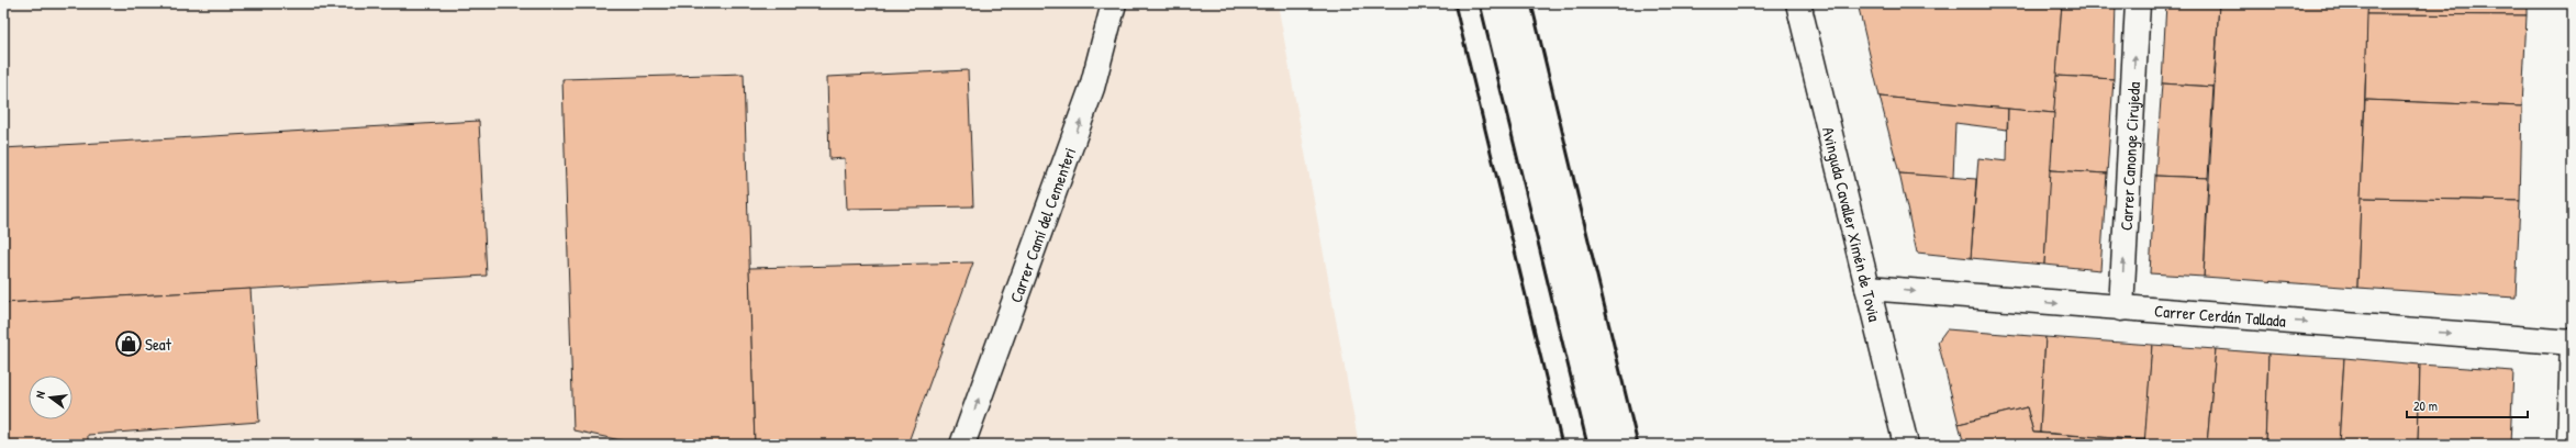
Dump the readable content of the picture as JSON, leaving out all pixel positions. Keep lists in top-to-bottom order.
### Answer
{
  "streets": {
    "street": [
      "Carrer Canonge Cirujeda",
      "Avinguda Cavaller Ximén de Tovia",
      "Carrer Camí del Cementeri",
      "Carrer Cerdán Tallada"
    ]
  },
  "crossings": [
    ["Carrer Canonge Cirujeda", "Carrer Cerdán Tallada"],
    ["Avinguda Cavaller Ximén de Tovia", "Carrer Cerdán Tallada"]
  ],
  "one_way": ["Carrer Canonge Cirujeda", "Carrer Camí del Cementeri", "Carrer Cerdán Tallada"],
  "places": {
    "shop": ["Seat"]
  },
  "scale_bar": "20 m",
  "north": "left"
}
